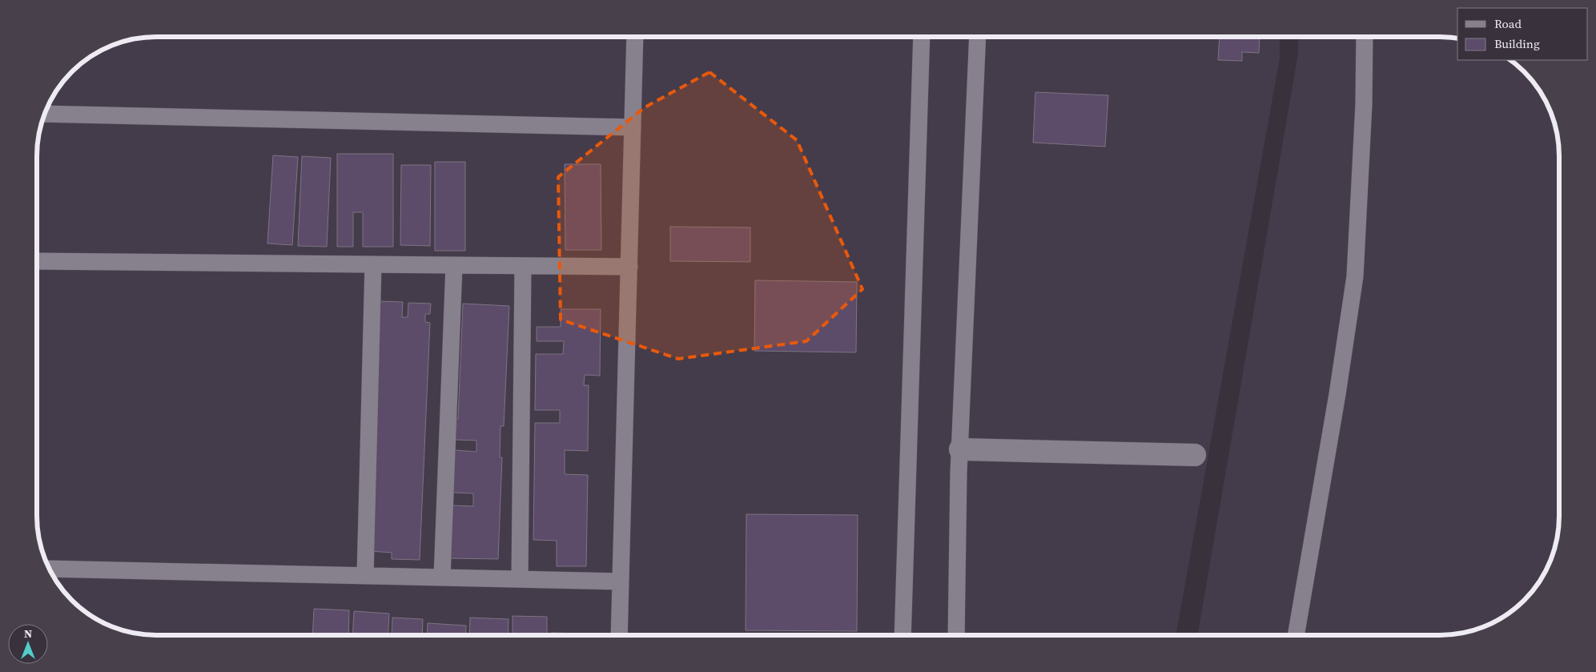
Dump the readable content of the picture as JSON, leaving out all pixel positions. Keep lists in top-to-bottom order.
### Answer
{
  "legend": ["Road", "Building"],
  "north": "top"
}
